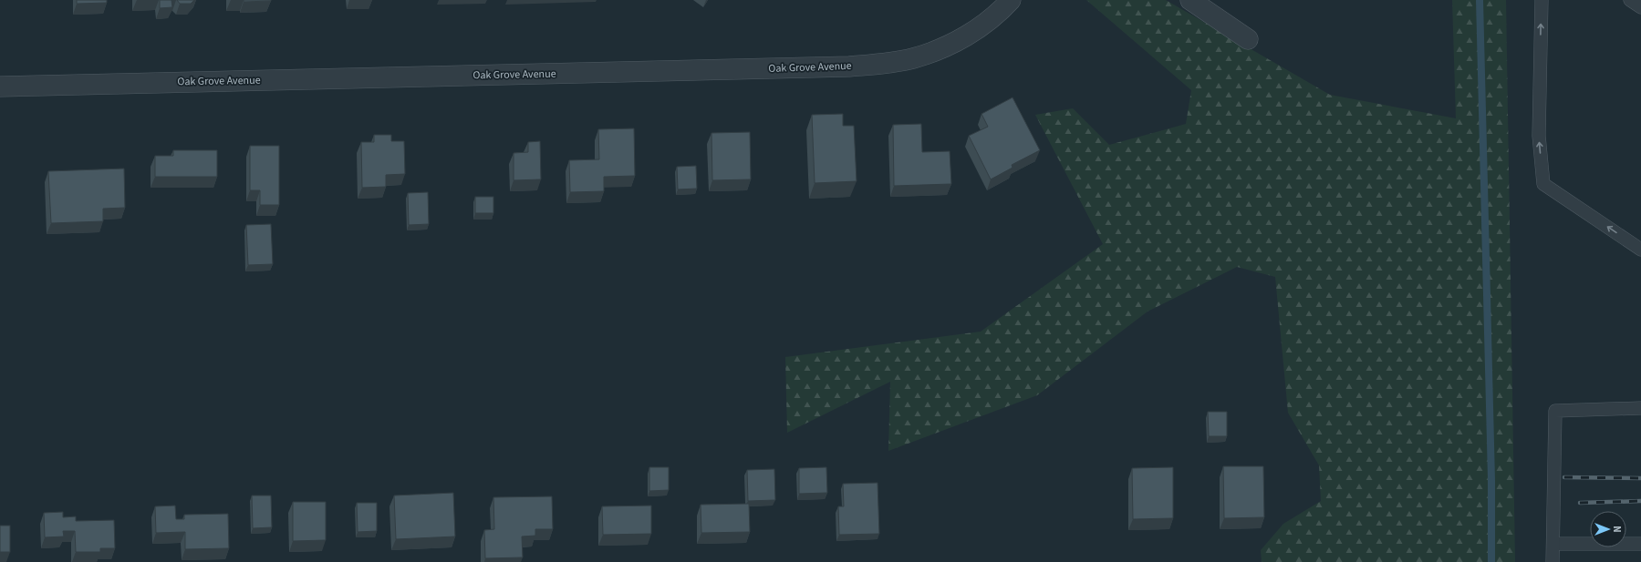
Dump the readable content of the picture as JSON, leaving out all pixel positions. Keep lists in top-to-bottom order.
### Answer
{
  "streets": {
    "street": ["Oak Grove Avenue"]
  },
  "north": "right"
}
